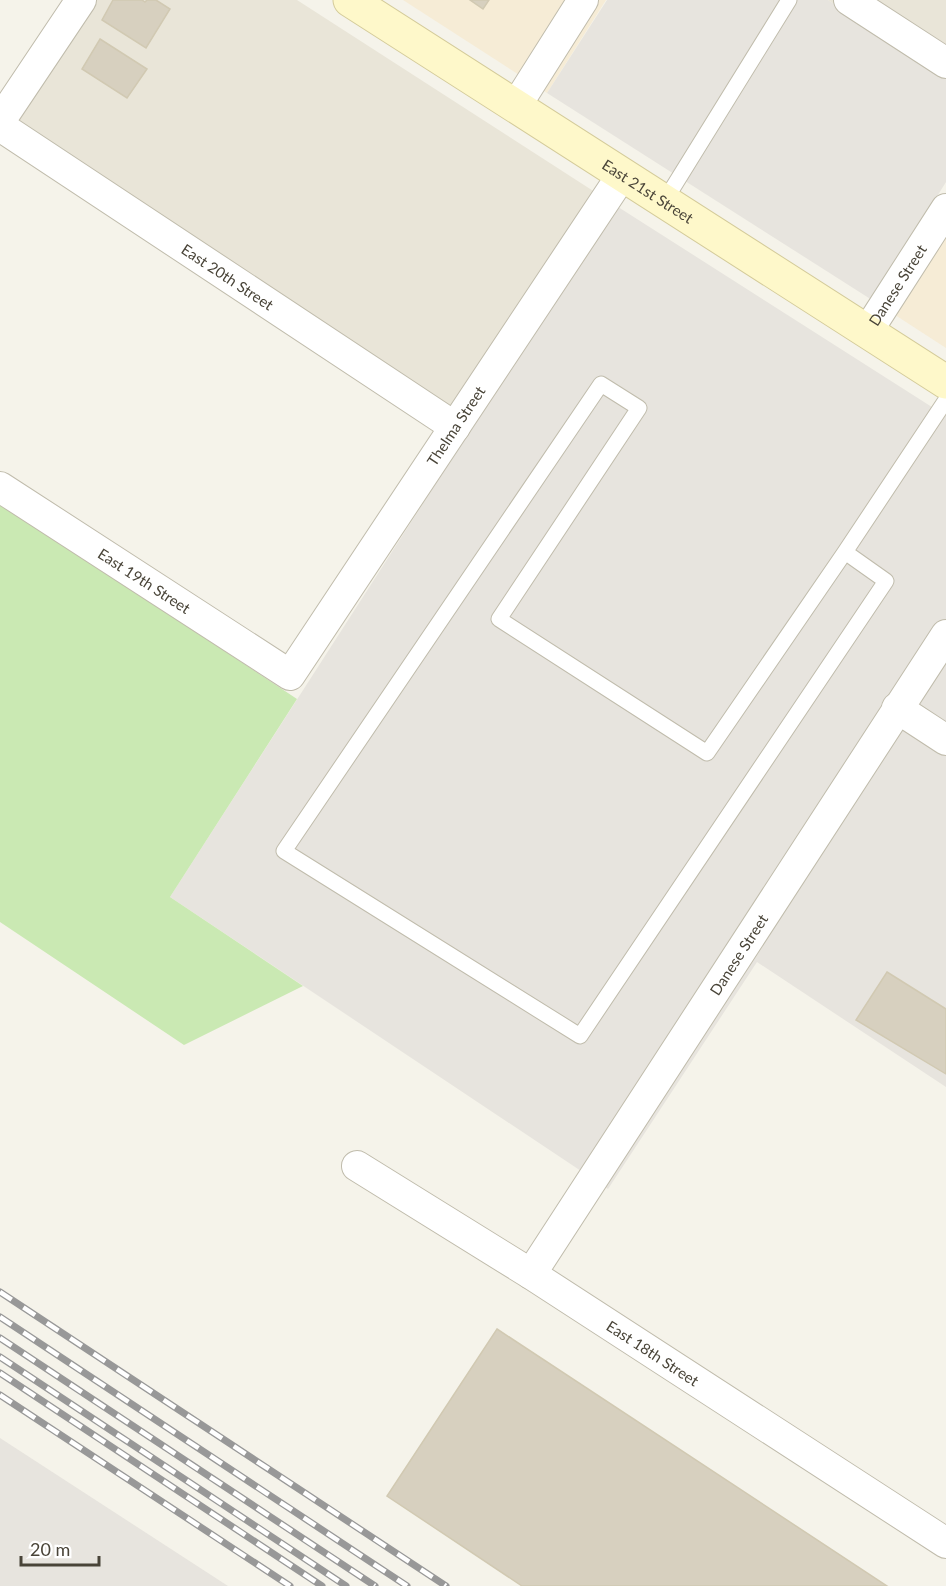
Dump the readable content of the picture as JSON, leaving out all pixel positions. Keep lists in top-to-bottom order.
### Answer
{
  "streets": {
    "main road": ["East 21st Street"],
    "street": [
      "East 20th Street",
      "Danese Street",
      "Thelma Street",
      "East 19th Street",
      "East 18th Street"
    ]
  },
  "crossings": [
    ["East 21st Street", "Danese Street"],
    ["East 21st Street", "Thelma Street"],
    ["East 20th Street", "Thelma Street"],
    ["Danese Street", "East 18th Street"],
    ["Thelma Street", "East 19th Street"]
  ],
  "scale_bar": "20 m"
}
